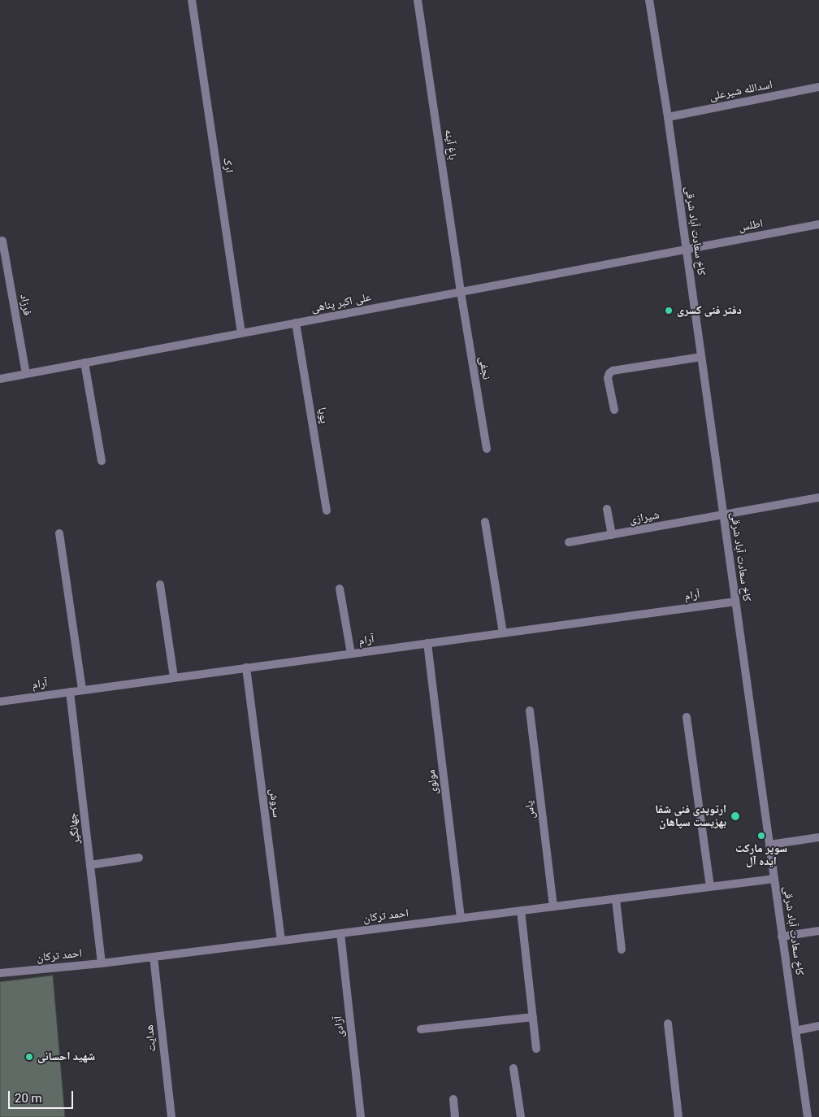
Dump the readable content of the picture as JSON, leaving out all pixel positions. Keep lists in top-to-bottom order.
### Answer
{
  "streets": {
    "street": [
      "اسدالله شیرعلی",
      "باغ آینه",
      "ارک",
      "اطلس",
      "کاخ سعادت آباد شرقی",
      "علی اکبر پناهی",
      "فرزاد",
      "نجفی",
      "پویا",
      "شیرازی",
      "آرام",
      "مولوی",
      "سروش",
      "یاس",
      "جهانگیر",
      "احمد ترکان",
      "آزادی",
      "هدایت"
    ]
  },
  "crossings": [
    ["اسدالله شیرعلی", "کاخ سعادت آباد شرقی"],
    ["باغ آینه", "علی اکبر پناهی"],
    ["باغ آینه", "نجفی"],
    ["ارک", "علی اکبر پناهی"],
    ["اطلس", "کاخ سعادت آباد شرقی"],
    ["اطلس", "علی اکبر پناهی"],
    ["کاخ سعادت آباد شرقی", "علی اکبر پناهی"],
    ["کاخ سعادت آباد شرقی", "شیرازی"],
    ["کاخ سعادت آباد شرقی", "آرام"],
    ["کاخ سعادت آباد شرقی", "احمد ترکان"],
    ["علی اکبر پناهی", "فرزاد"],
    ["علی اکبر پناهی", "نجفی"],
    ["علی اکبر پناهی", "پویا"],
    ["آرام", "مولوی"],
    ["آرام", "سروش"],
    ["آرام", "جهانگیر"],
    ["مولوی", "احمد ترکان"],
    ["سروش", "احمد ترکان"],
    ["یاس", "احمد ترکان"],
    ["جهانگیر", "احمد ترکان"],
    ["احمد ترکان", "آزادی"],
    ["احمد ترکان", "هدایت"]
  ],
  "places": [
    "دفتر فنی کسری",
    "ارتوپدی فنی شفا بهزیست سپاهان",
    "سوپر مارکت ایده آل",
    "شهید احسانی"
  ],
  "scale_bar": "20 m"
}
